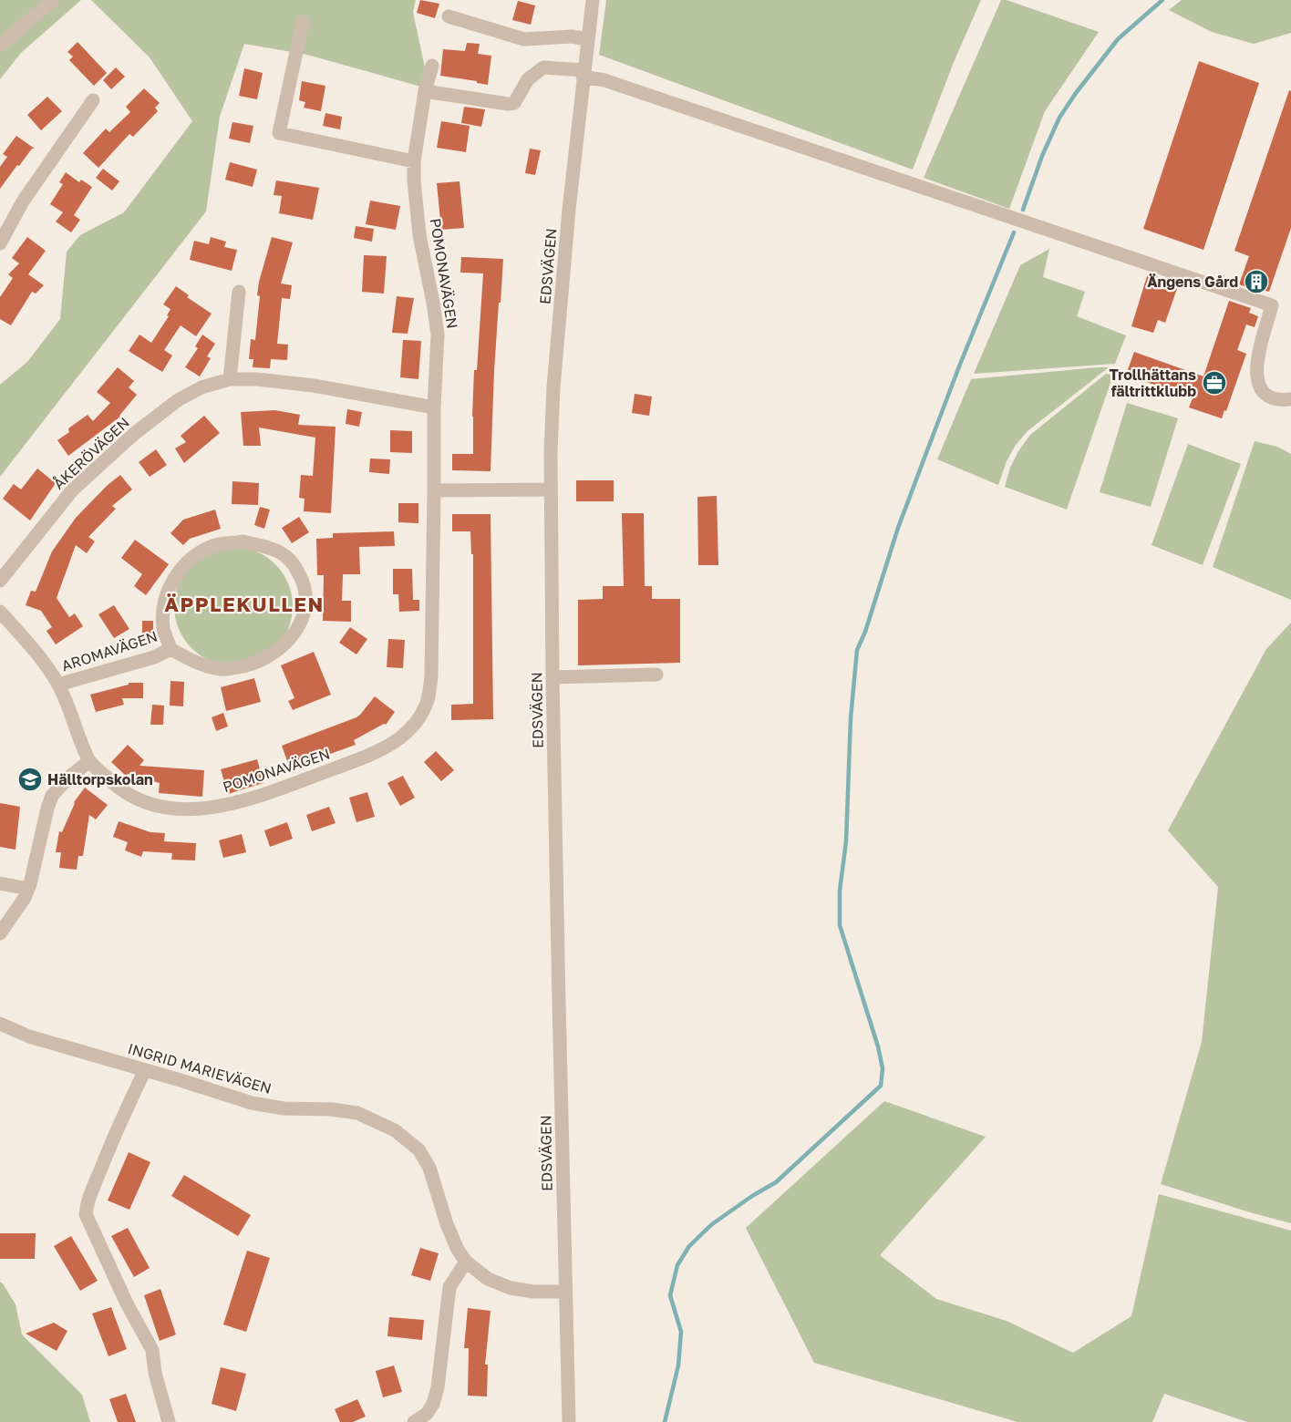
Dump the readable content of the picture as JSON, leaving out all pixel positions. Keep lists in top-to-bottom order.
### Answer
{
  "streets": {
    "street": [
      "EDSVÄGEN",
      "POMONAVÄGEN",
      "ÅKERÖVÄGEN",
      "AROMAVÄGEN",
      "INGRID MARIEVÄGEN"
    ]
  },
  "crossings": [
    ["EDSVÄGEN", "INGRID MARIEVÄGEN"],
    ["POMONAVÄGEN", "ÅKERÖVÄGEN"],
    ["POMONAVÄGEN", "AROMAVÄGEN"]
  ],
  "districts": ["ÄPPLEKULLEN"],
  "places": {
    "building": ["Ängens Gård"],
    "office": ["Trollhättans fältrittklubb"],
    "school or university": ["Hälltorpskolan"]
  }
}
